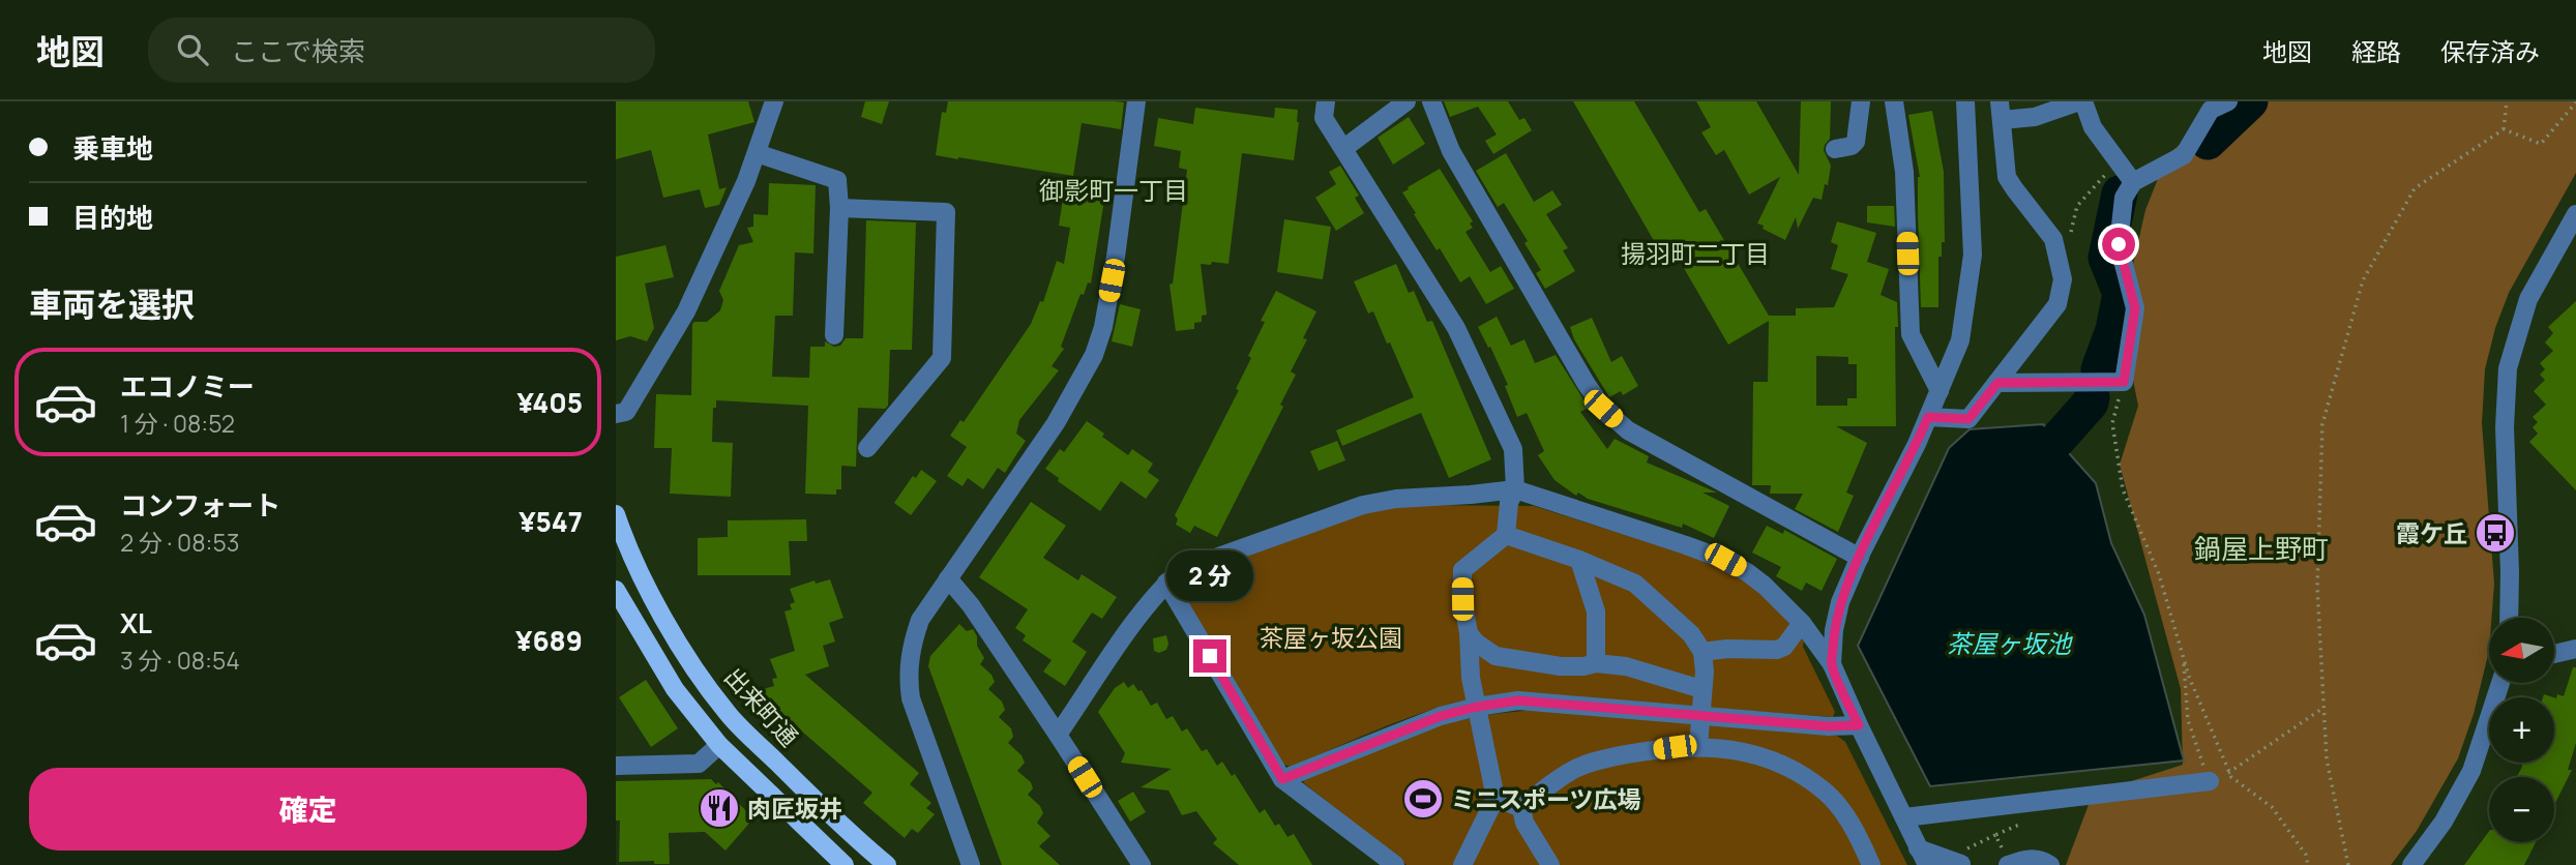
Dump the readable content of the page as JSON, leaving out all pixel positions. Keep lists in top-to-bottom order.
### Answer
{
  "streets": {
    "main road": ["出来町通"]
  },
  "districts": ["御影町一丁目", "揚羽町二丁目", "鍋屋上野町"],
  "water": ["茶屋ヶ坂池"],
  "parks": ["茶屋ヶ坂公園"],
  "places": {
    "bus stop": ["霞ケ丘"],
    "sports": ["ミニスポーツ広場"],
    "restaurant": ["肉匠坂井"]
  },
  "north": "left",
  "page": {
    "header": "地図",
    "search": "ここで検索",
    "nav": ["地図", "経路", "保存済み"],
    "banner": ["乗車地", "目的地"],
    "heading": "車両を選択",
    "list": [
      {
        "name": "エコノミー",
        "note": "1 分 · 08:52",
        "value": "¥405"
      },
      {
        "name": "コンフォート",
        "note": "2 分 · 08:53",
        "value": "¥547"
      },
      {
        "name": "XL",
        "note": "3 分 · 08:54",
        "value": "¥689"
      }
    ],
    "bubble": "2 分",
    "map_buttons": ["+", "−"],
    "buttons": "確定"
  }
}
